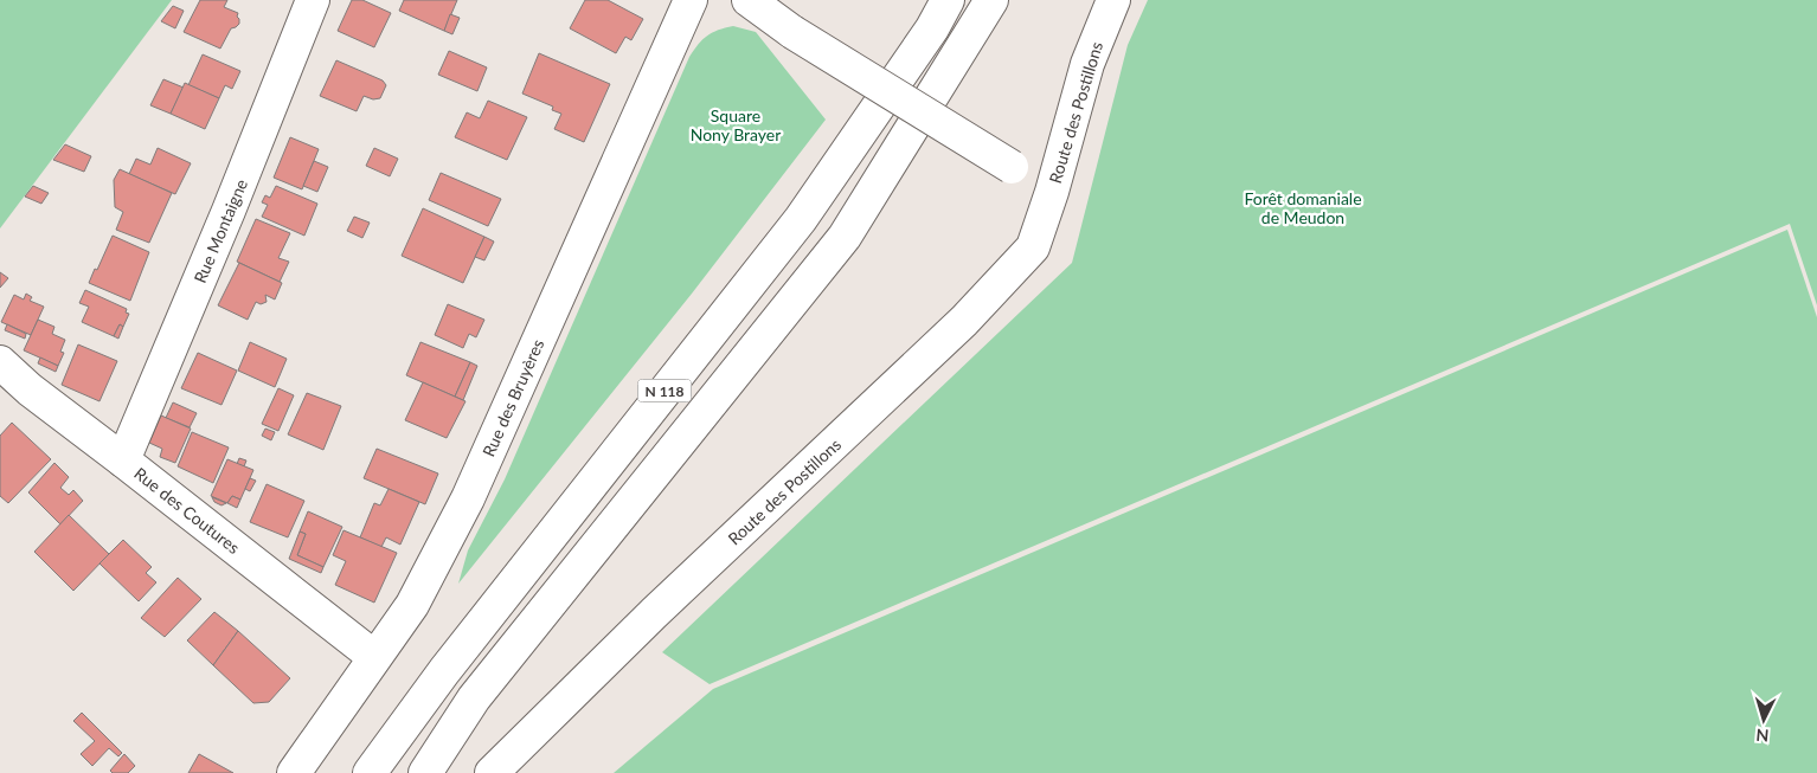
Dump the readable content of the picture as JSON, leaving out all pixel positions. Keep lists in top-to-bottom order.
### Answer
{
  "streets": {
    "main road": [
      "Route des Postillons",
      "Rue Montaigne",
      "N 118",
      "Rue des Bruyères",
      "Rue des Coutures"
    ]
  },
  "crossings": [
    ["Route des Postillons", "N 118"],
    ["Rue Montaigne", "Rue des Coutures"],
    ["Rue des Bruyères", "Rue des Coutures"]
  ],
  "parks": ["Square Nony Brayer", "Forêt domaniale de Meudon"],
  "north": "bottom"
}
